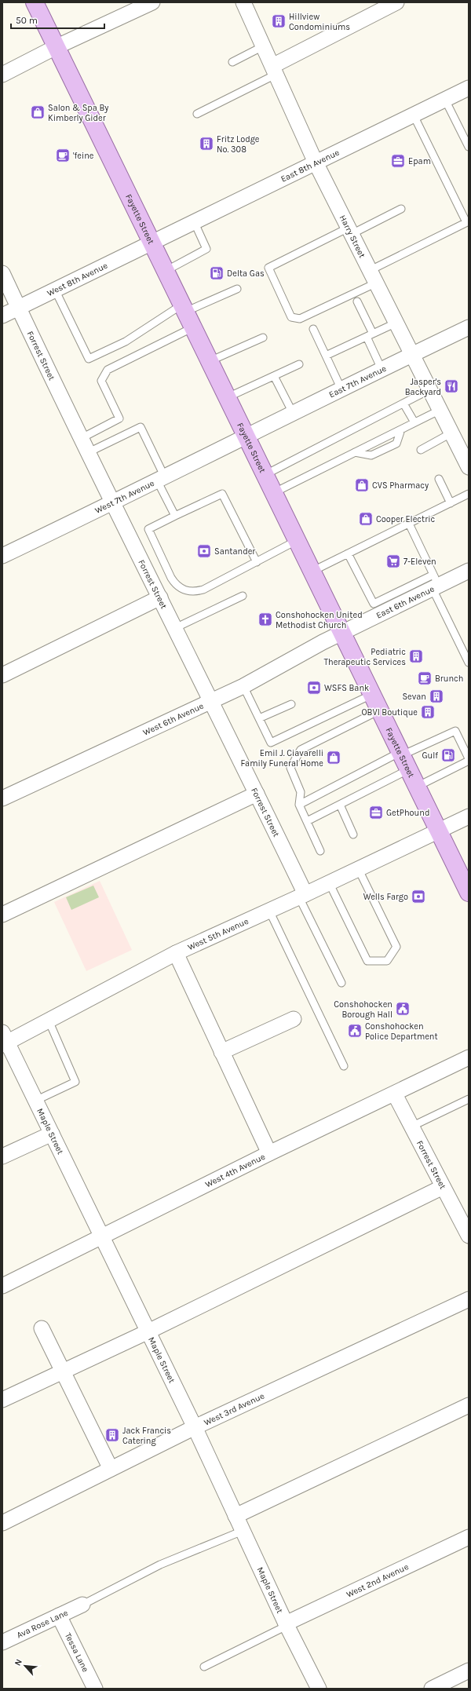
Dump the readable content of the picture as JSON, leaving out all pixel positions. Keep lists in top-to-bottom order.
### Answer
{
  "streets": {
    "main road": ["Fayette Street"],
    "street": [
      "East 8th Avenue",
      "Harry Street",
      "West 8th Avenue",
      "Forrest Street",
      "East 7th Avenue",
      "West 7th Avenue",
      "East 6th Avenue",
      "West 6th Avenue",
      "West 5th Avenue",
      "Maple Street",
      "West 4th Avenue",
      "West 3rd Avenue",
      "West 2nd Avenue",
      "Ava Rose Lane",
      "Tessa Lane"
    ]
  },
  "crossings": [
    ["East 8th Avenue", "Fayette Street"],
    ["East 8th Avenue", "Harry Street"],
    ["East 8th Avenue", "West 8th Avenue"],
    ["Fayette Street", "West 8th Avenue"],
    ["Fayette Street", "East 7th Avenue"],
    ["Fayette Street", "West 7th Avenue"],
    ["Fayette Street", "East 6th Avenue"],
    ["Fayette Street", "West 6th Avenue"],
    ["Fayette Street", "West 5th Avenue"],
    ["Harry Street", "East 7th Avenue"],
    ["West 8th Avenue", "Forrest Street"],
    ["Forrest Street", "West 7th Avenue"],
    ["Forrest Street", "West 6th Avenue"],
    ["Forrest Street", "West 5th Avenue"],
    ["Forrest Street", "West 4th Avenue"],
    ["East 7th Avenue", "West 7th Avenue"],
    ["East 6th Avenue", "West 6th Avenue"],
    ["West 5th Avenue", "Maple Street"],
    ["Maple Street", "West 4th Avenue"],
    ["Maple Street", "West 3rd Avenue"],
    ["Maple Street", "West 2nd Avenue"],
    ["Ava Rose Lane", "Tessa Lane"]
  ],
  "places": {
    "building": [
      "Hillview Condominiums",
      "Fritz Lodge No. 308",
      "Pediatric Therapeutic Services",
      "Sevan",
      "OBVI Boutique",
      "Jack Francis Catering"
    ],
    "shop": [
      "Salon & Spa By Kimberly Gider",
      "CVS Pharmacy",
      "Cooper Electric",
      "Emil J. Ciavarelli Family Funeral Home"
    ],
    "cafe": ["'feine", "Brunch"],
    "office": ["Epam", "GetPhound"],
    "fuel station": ["Delta Gas", "Gulf"],
    "restaurant": ["Jasper's Backyard"],
    "bank": ["Santander", "WSFS Bank", "Wells Fargo"],
    "supermarket": ["7-Eleven"],
    "church": ["Conshohocken United Methodist Church"],
    "public building": ["Conshohocken Borough Hall", "Conshohocken Police Department"]
  },
  "scale_bar": "50 m",
  "north": "top left"
}
